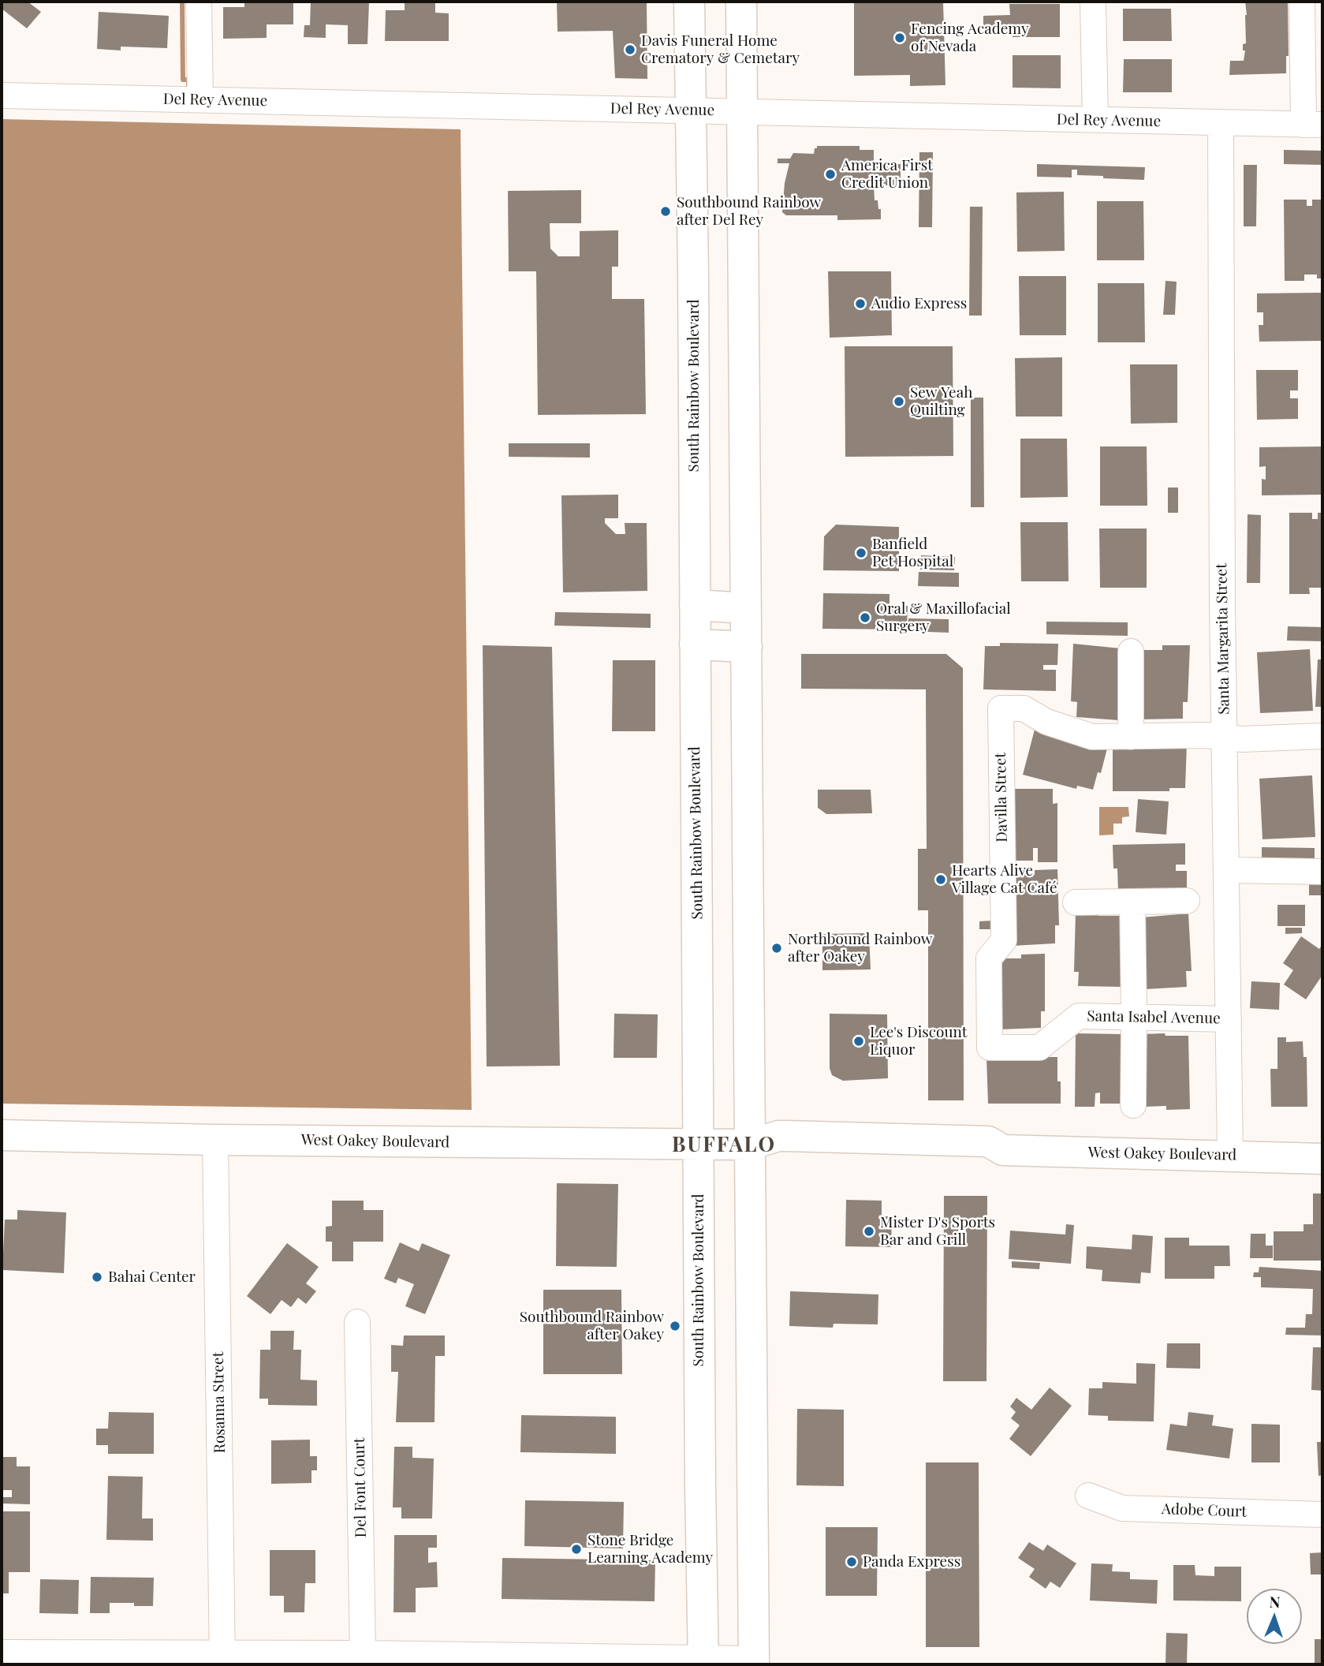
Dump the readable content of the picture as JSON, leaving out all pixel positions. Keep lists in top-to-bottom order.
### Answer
{
  "streets": {
    "main road": ["South Rainbow Boulevard", "West Oakey Boulevard"],
    "street": [
      "Del Rey Avenue",
      "Santa Margarita Street",
      "Davilla Street",
      "Santa Isabel Avenue",
      "Rosanna Street",
      "Del Font Court",
      "Adobe Court"
    ]
  },
  "crossings": [
    ["Del Rey Avenue", "South Rainbow Boulevard"],
    ["Del Rey Avenue", "Santa Margarita Street"],
    ["South Rainbow Boulevard", "West Oakey Boulevard"],
    ["Santa Margarita Street", "Santa Isabel Avenue"],
    ["Santa Margarita Street", "West Oakey Boulevard"],
    ["Davilla Street", "Santa Isabel Avenue"],
    ["West Oakey Boulevard", "Rosanna Street"]
  ],
  "districts": ["BUFFALO"],
  "places": [
    "Fencing Academy of Nevada",
    "Davis Funeral Home Crematory & Cemetary",
    "America First Credit Union",
    "Southbound Rainbow after Del Rey",
    "Audio Express",
    "Sew Yeah Quilting",
    "Banfield Pet Hospital",
    "Oral & Maxillofacial Surgery",
    "Hearts Alive Village Cat Café",
    "Northbound Rainbow after Oakey",
    "Lee's Discount Liquor",
    "Mister D's Sports Bar and Grill",
    "Bahai Center",
    "Southbound Rainbow after Oakey",
    "Stone Bridge Learning Academy",
    "Panda Express"
  ],
  "north": "top"
}
